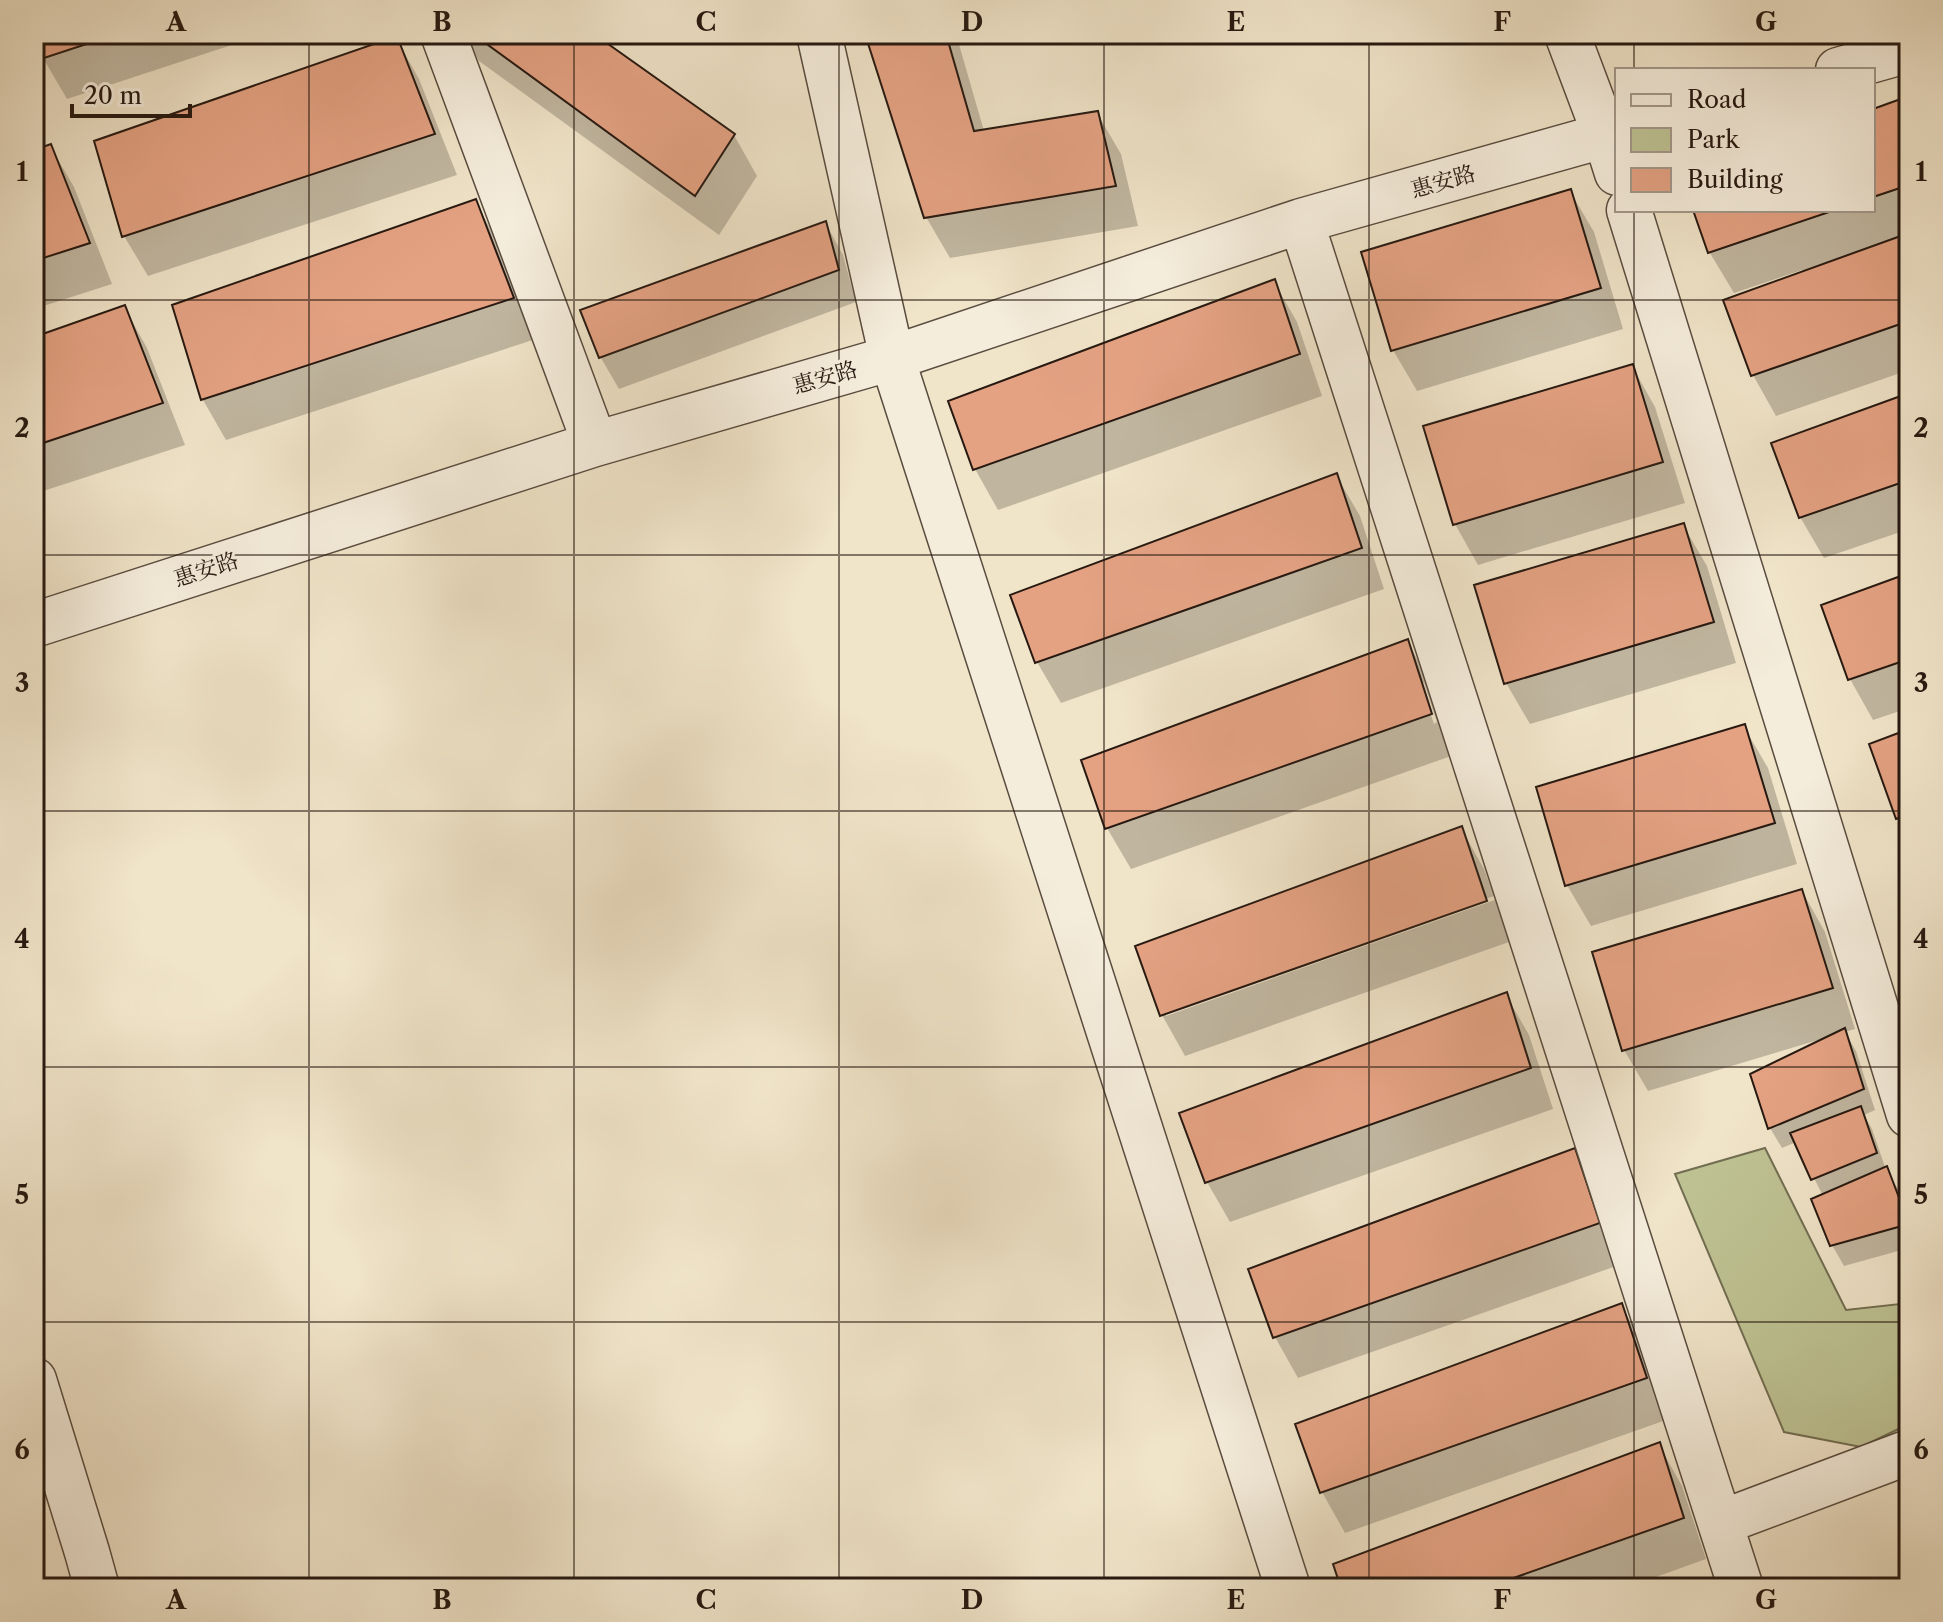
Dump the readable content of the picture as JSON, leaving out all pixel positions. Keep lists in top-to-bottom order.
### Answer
{
  "streets": {
    "street": ["惠安路"]
  },
  "legend": ["Road", "Park", "Building"],
  "scale_bar": "20 m",
  "grid": {
    "columns": [
      "A",
      "B",
      "C",
      "D",
      "E",
      "F",
      "G"
    ],
    "rows": [
      "1",
      "2",
      "3",
      "4",
      "5",
      "6"
    ]
  }
}
